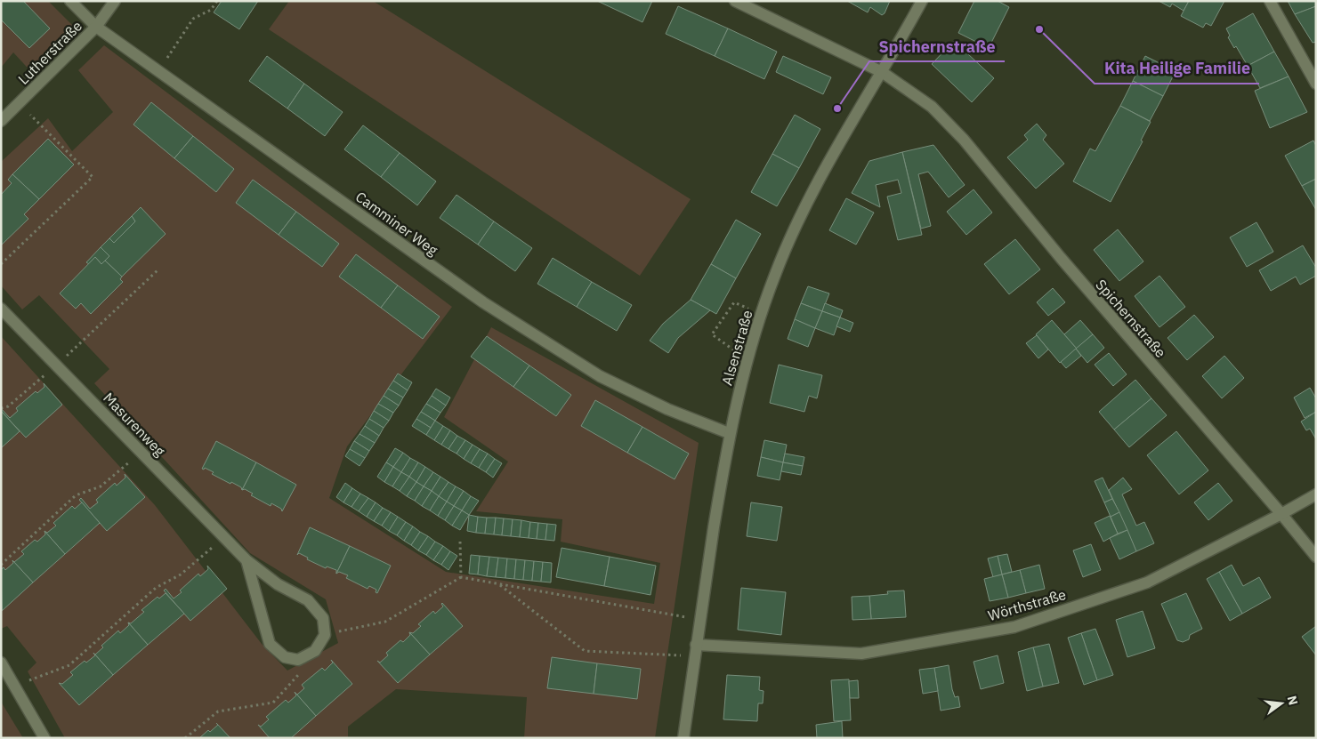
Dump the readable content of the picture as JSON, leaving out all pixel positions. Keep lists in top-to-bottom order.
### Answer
{
  "streets": {
    "street": [
      "Lutherstraße",
      "Camminer Weg",
      "Spichernstraße",
      "Alsenstraße",
      "Masurenweg",
      "Wörthstraße"
    ]
  },
  "crossings": [
    ["Lutherstraße", "Camminer Weg"],
    ["Camminer Weg", "Alsenstraße"],
    ["Spichernstraße", "Alsenstraße"],
    ["Spichernstraße", "Wörthstraße"],
    ["Alsenstraße", "Wörthstraße"]
  ],
  "places": ["Kita Heilige Familie", "Spichernstraße"],
  "north": "right"
}
